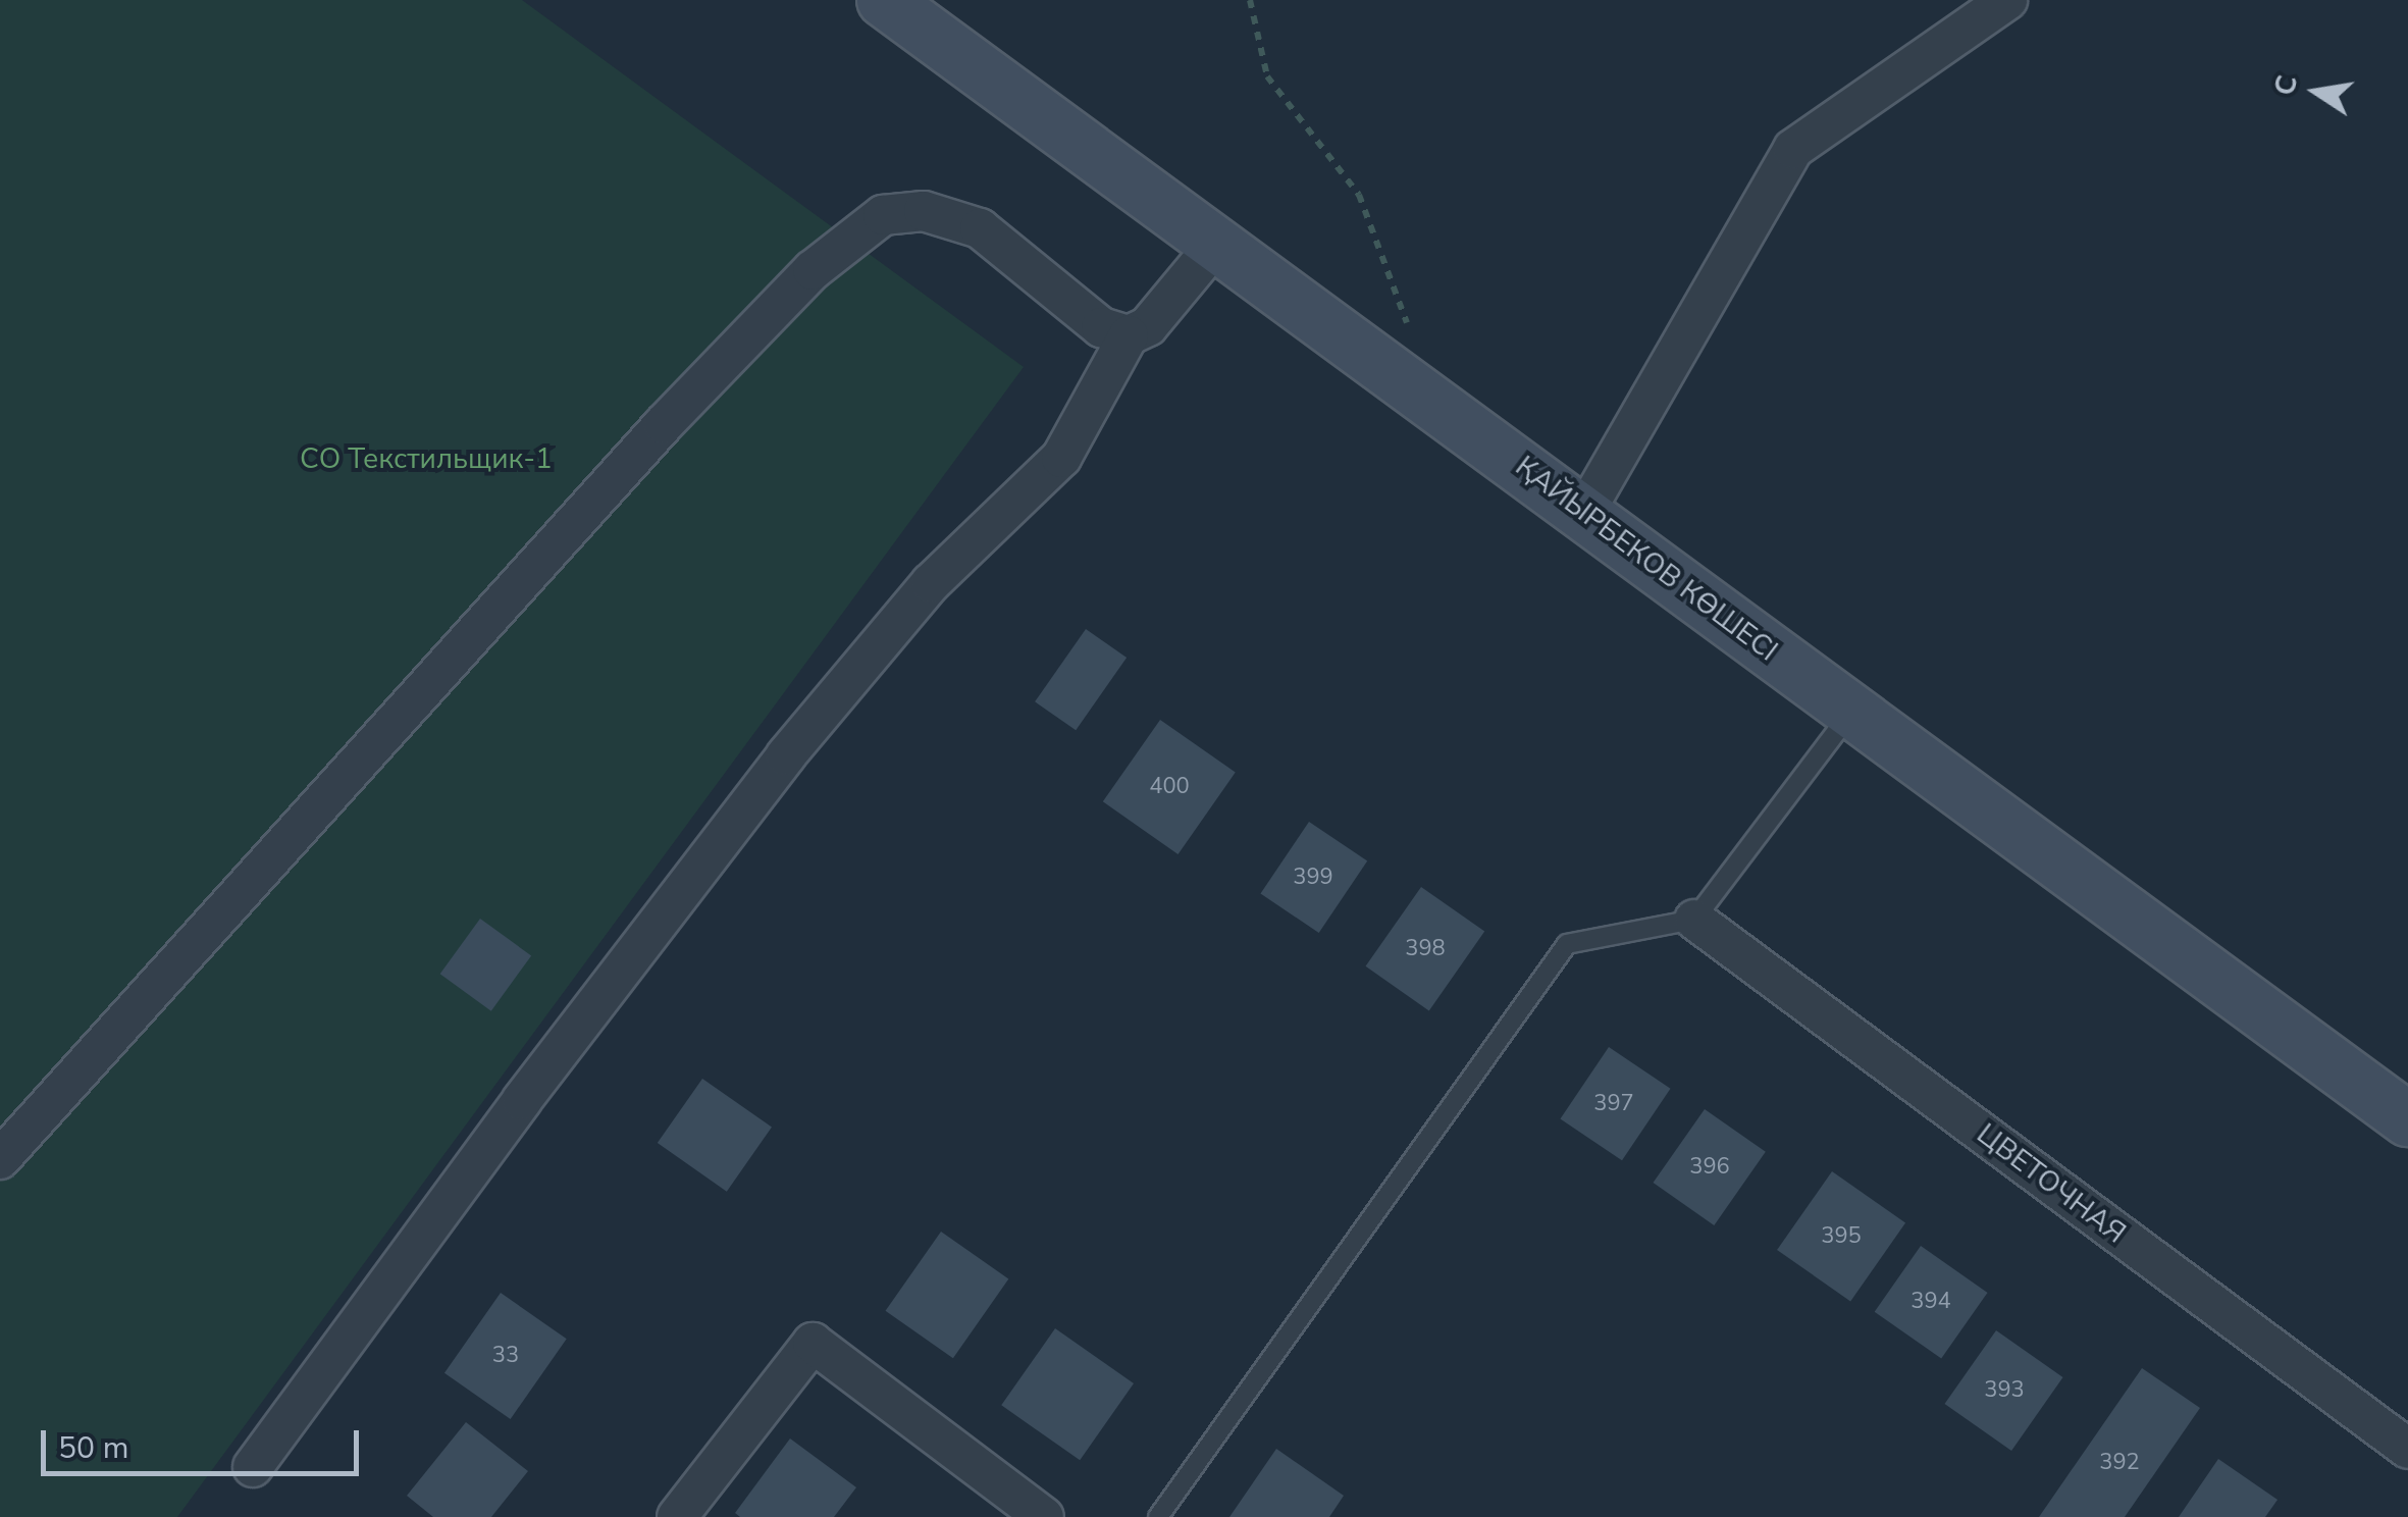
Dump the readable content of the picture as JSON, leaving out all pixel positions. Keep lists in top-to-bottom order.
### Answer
{
  "streets": {
    "main road": ["ҚАЙЫРБЕКОВ КӨШЕСІ"],
    "street": ["ЦВЕТОЧНАЯ"]
  },
  "parks": ["СО Текстильщик-1"],
  "house_numbers": [
    "400",
    "399",
    "398",
    "397",
    "396",
    "395",
    "394",
    "33",
    "393",
    "392"
  ],
  "scale_bar": "50 m",
  "north": "left"
}
